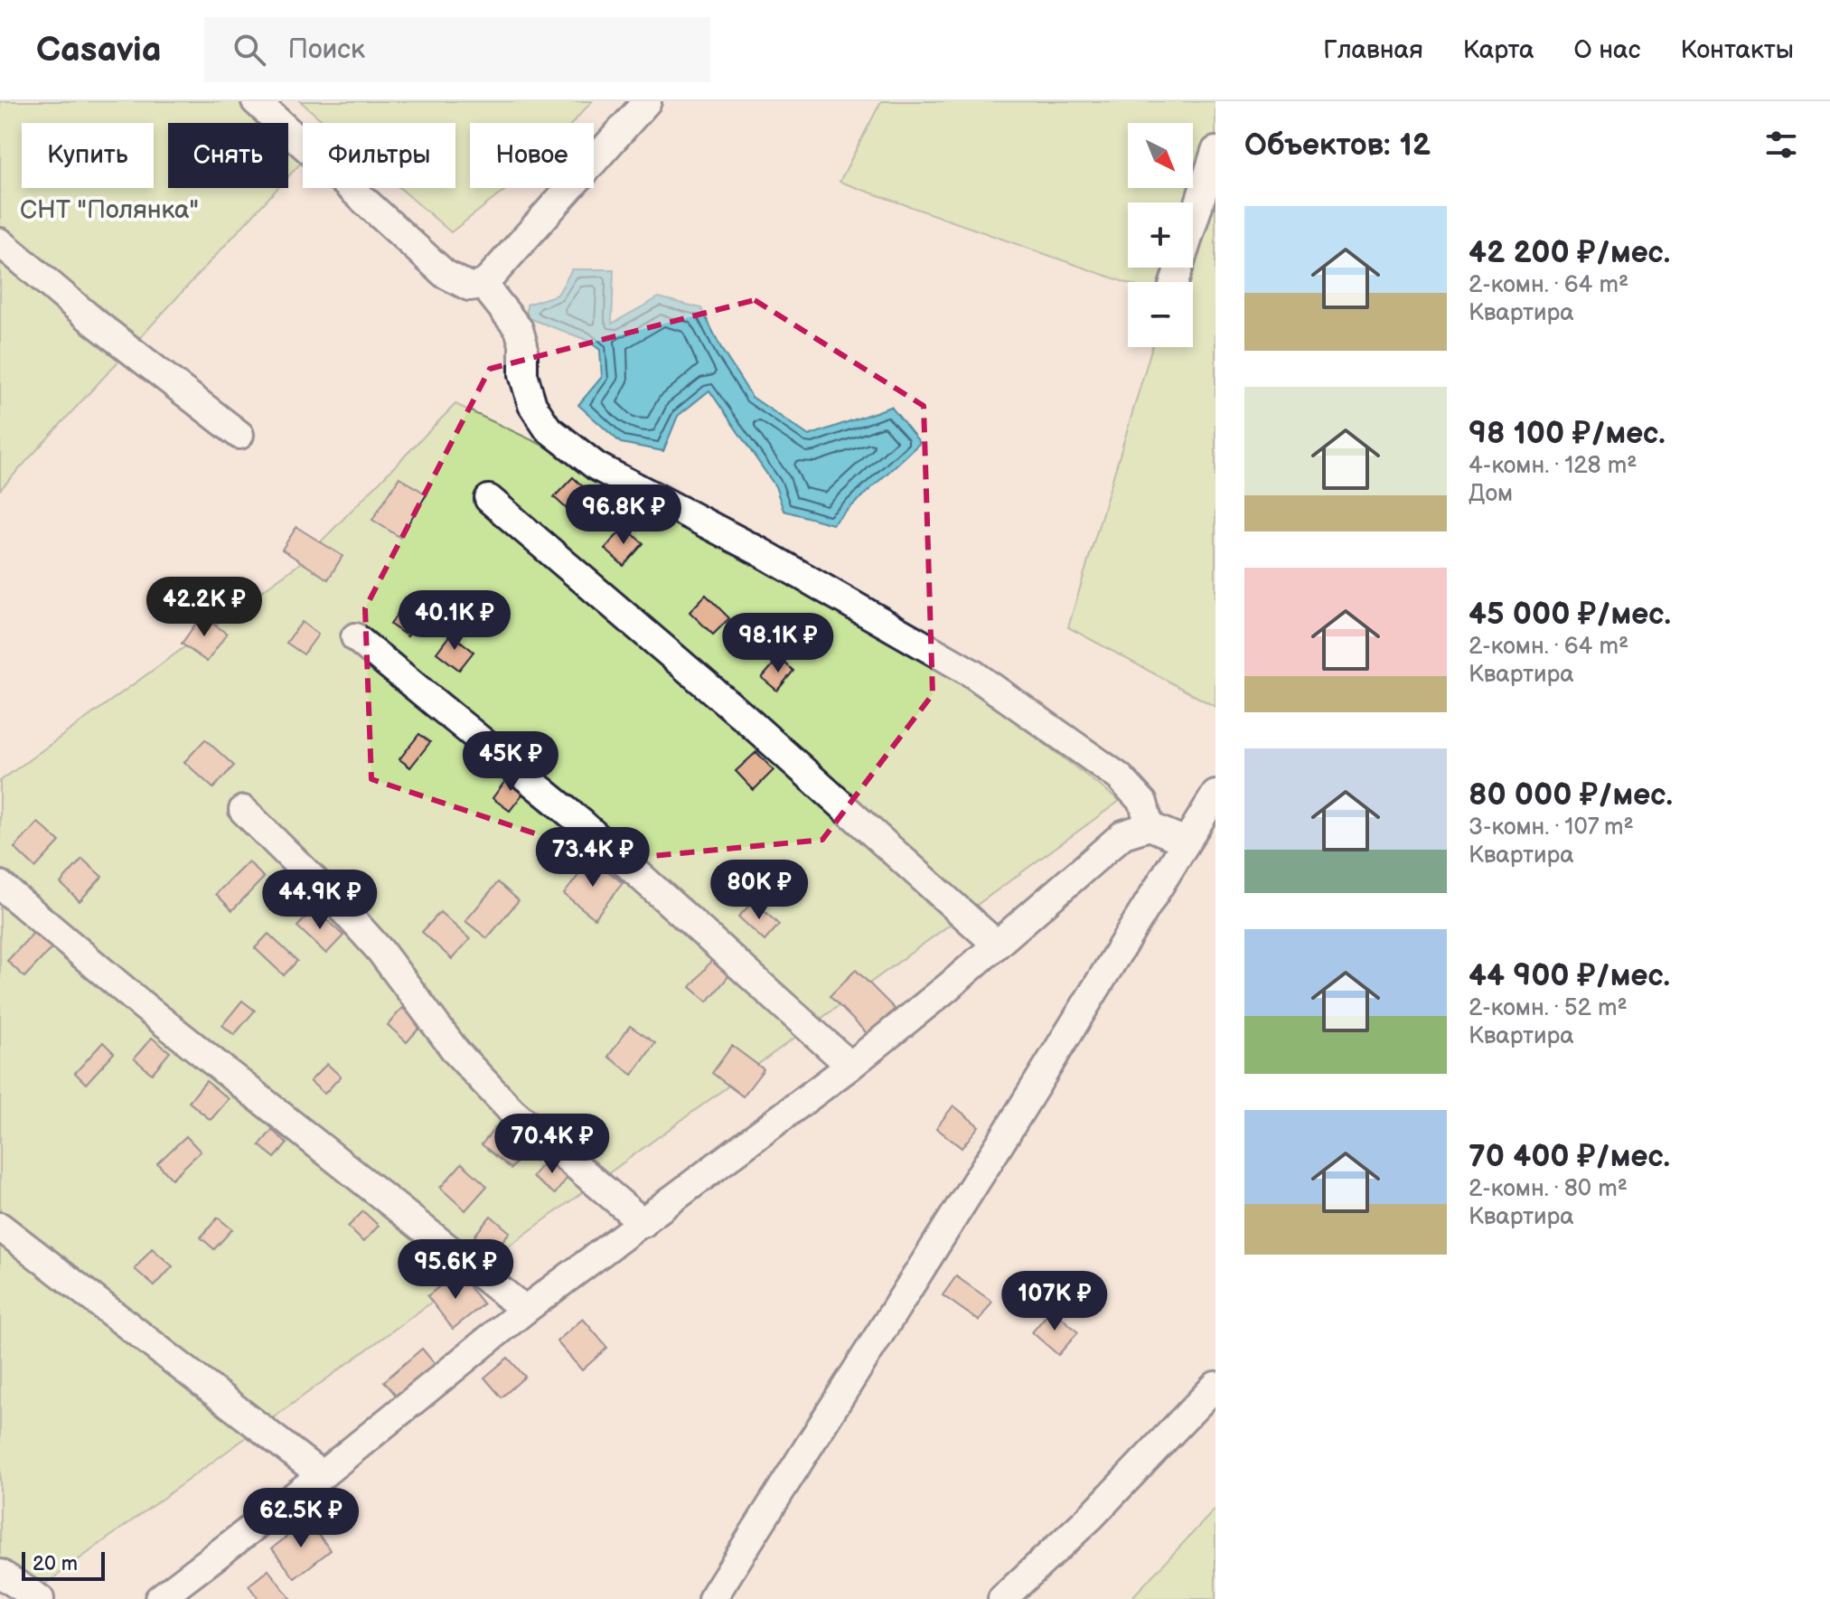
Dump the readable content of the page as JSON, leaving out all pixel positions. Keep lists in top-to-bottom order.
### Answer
{
  "parks": ["СНТ \"Полянка\""],
  "scale_bar": "20 m",
  "north": "bottom right",
  "page": {
    "header": "Casavia",
    "search": "Поиск",
    "nav": [
      "Главная",
      "Карта",
      "О нас",
      "Контакты"
    ],
    "heading": "Объектов: 12",
    "map_buttons": ["+", "−"],
    "chip": [
      "Купить",
      "Снять",
      "Фильтры",
      "Новое"
    ],
    "list": [
      {
        "name": "42 200 ₽/мес.",
        "note": "2-комн. · 64 m² · Квартира"
      },
      {
        "name": "98 100 ₽/мес.",
        "note": "4-комн. · 128 m² · Дом"
      },
      {
        "name": "45 000 ₽/мес.",
        "note": "2-комн. · 64 m² · Квартира"
      },
      {
        "name": "80 000 ₽/мес.",
        "note": "3-комн. · 107 m² · Квартира"
      },
      {
        "name": "44 900 ₽/мес.",
        "note": "2-комн. · 52 m² · Квартира"
      },
      {
        "name": "70 400 ₽/мес.",
        "note": "2-комн. · 80 m² · Квартира"
      }
    ],
    "price": [
      "96.8K ₽",
      "42.2K ₽",
      "40.1K ₽",
      "98.1K ₽",
      "45K ₽",
      "73.4K ₽",
      "80K ₽",
      "44.9K ₽",
      "70.4K ₽",
      "95.6K ₽",
      "107K ₽",
      "62.5K ₽"
    ],
    "scale": "20 m"
  }
}
